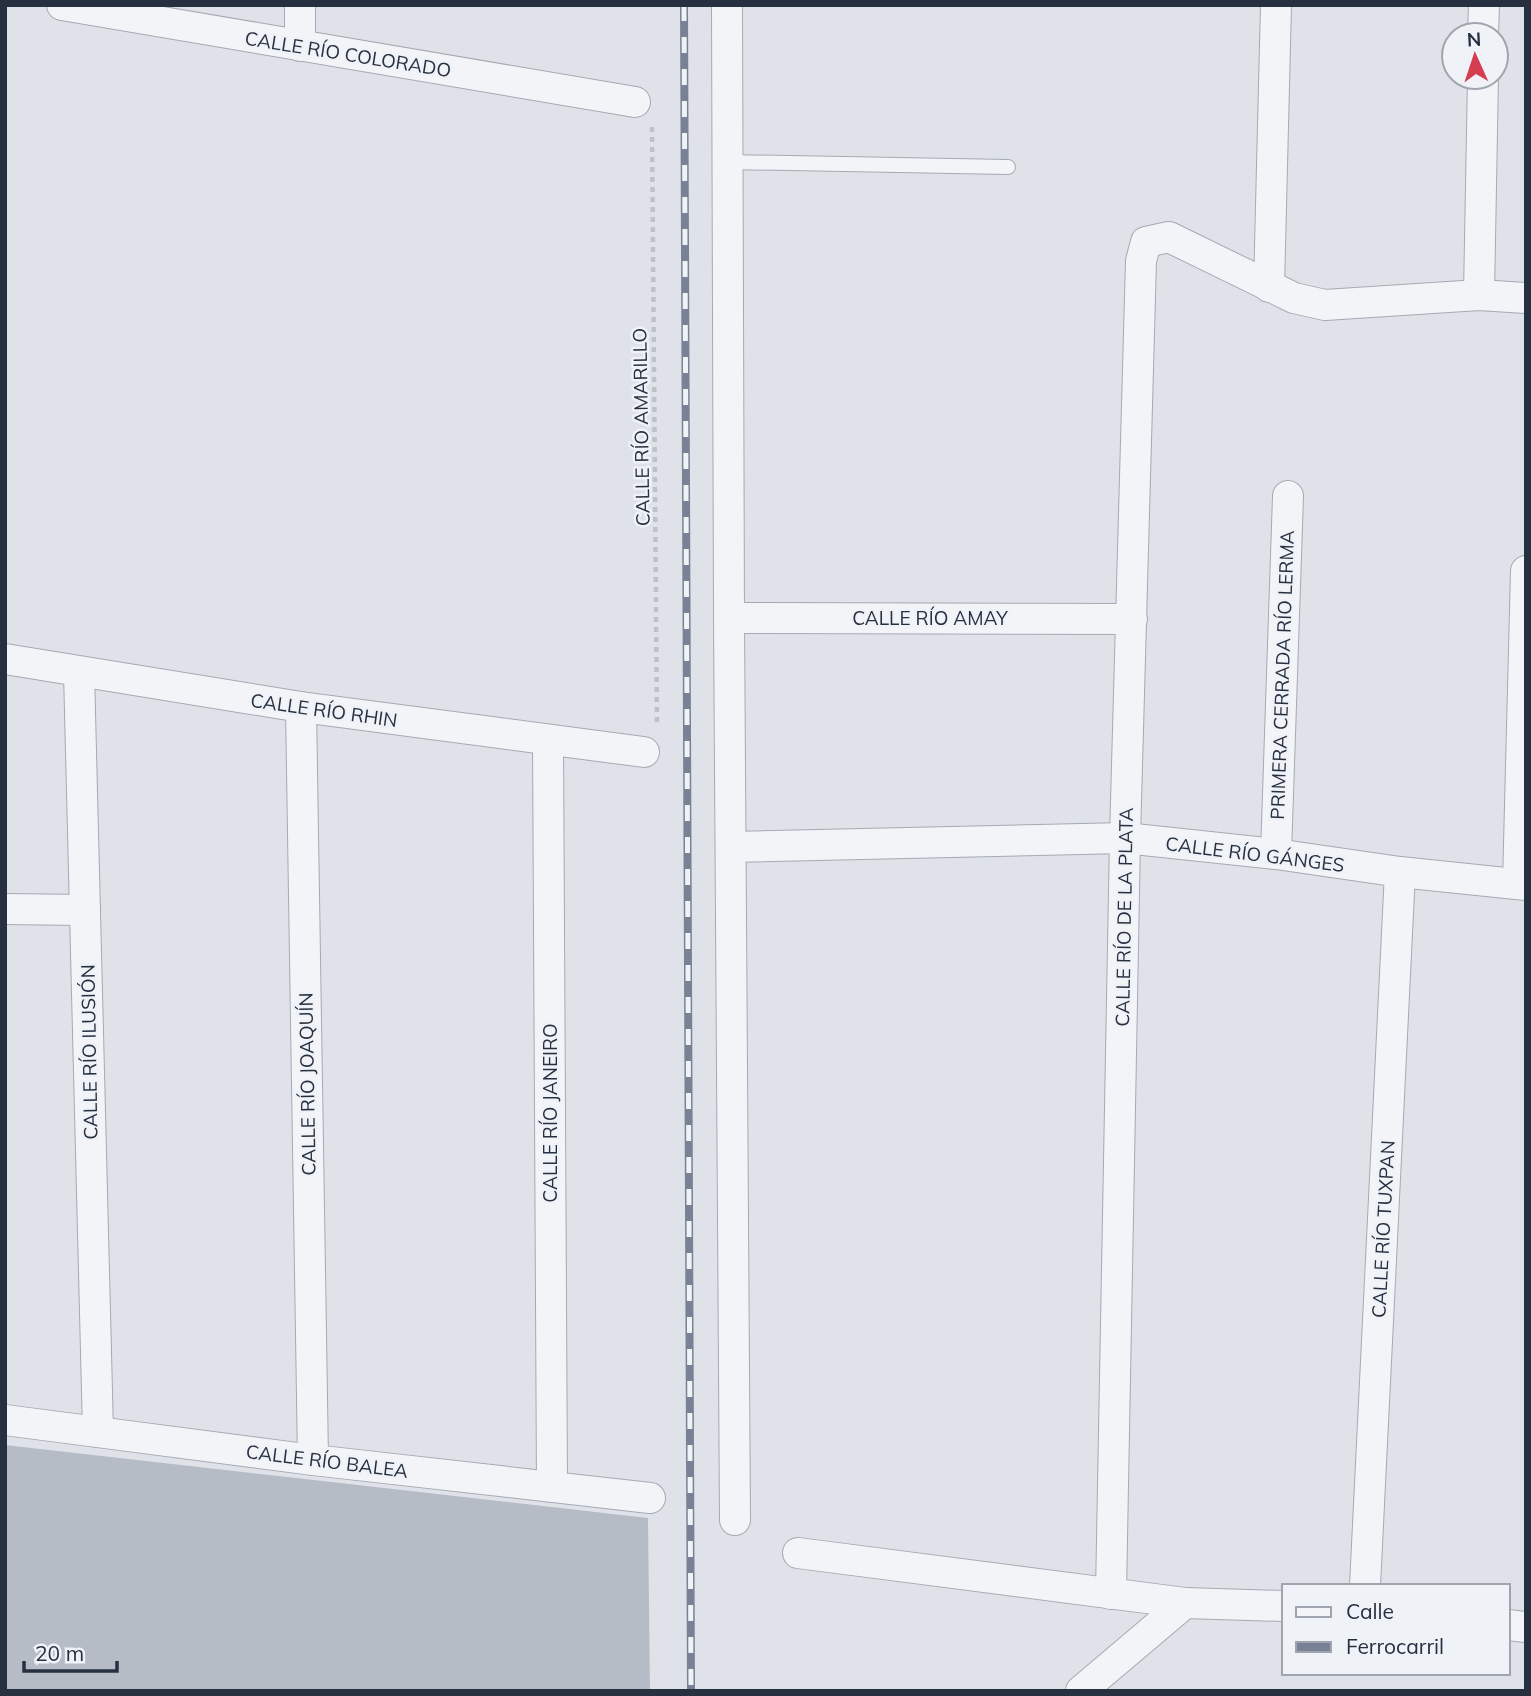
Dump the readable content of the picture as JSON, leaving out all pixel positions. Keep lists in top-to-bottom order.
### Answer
{
  "streets": {
    "street": [
      "CALLE RÍO COLORADO",
      "CALLE RÍO AMAY",
      "PRIMERA CERRADA RÍO LERMA",
      "CALLE RÍO RHIN",
      "CALLE RÍO GÁNGES",
      "CALLE RÍO DE LA PLATA",
      "CALLE RÍO ILUSIÓN",
      "CALLE RÍO JOAQUÍN",
      "CALLE RÍO JANEIRO",
      "CALLE RÍO TUXPAN",
      "CALLE RÍO BALEA"
    ],
    "path": ["CALLE RÍO AMARILLO"]
  },
  "crossings": [
    ["CALLE RÍO COLORADO", "CALLE RÍO AMARILLO"],
    ["CALLE RÍO AMARILLO", "CALLE RÍO RHIN"],
    ["CALLE RÍO AMAY", "CALLE RÍO DE LA PLATA"],
    ["PRIMERA CERRADA RÍO LERMA", "CALLE RÍO GÁNGES"],
    ["CALLE RÍO RHIN", "CALLE RÍO ILUSIÓN"],
    ["CALLE RÍO RHIN", "CALLE RÍO JOAQUÍN"],
    ["CALLE RÍO RHIN", "CALLE RÍO JANEIRO"],
    ["CALLE RÍO GÁNGES", "CALLE RÍO DE LA PLATA"],
    ["CALLE RÍO GÁNGES", "CALLE RÍO TUXPAN"],
    ["CALLE RÍO ILUSIÓN", "CALLE RÍO BALEA"],
    ["CALLE RÍO JOAQUÍN", "CALLE RÍO BALEA"],
    ["CALLE RÍO JANEIRO", "CALLE RÍO BALEA"]
  ],
  "legend": ["Calle", "Ferrocarril"],
  "scale_bar": "20 m",
  "north": "top"
}
